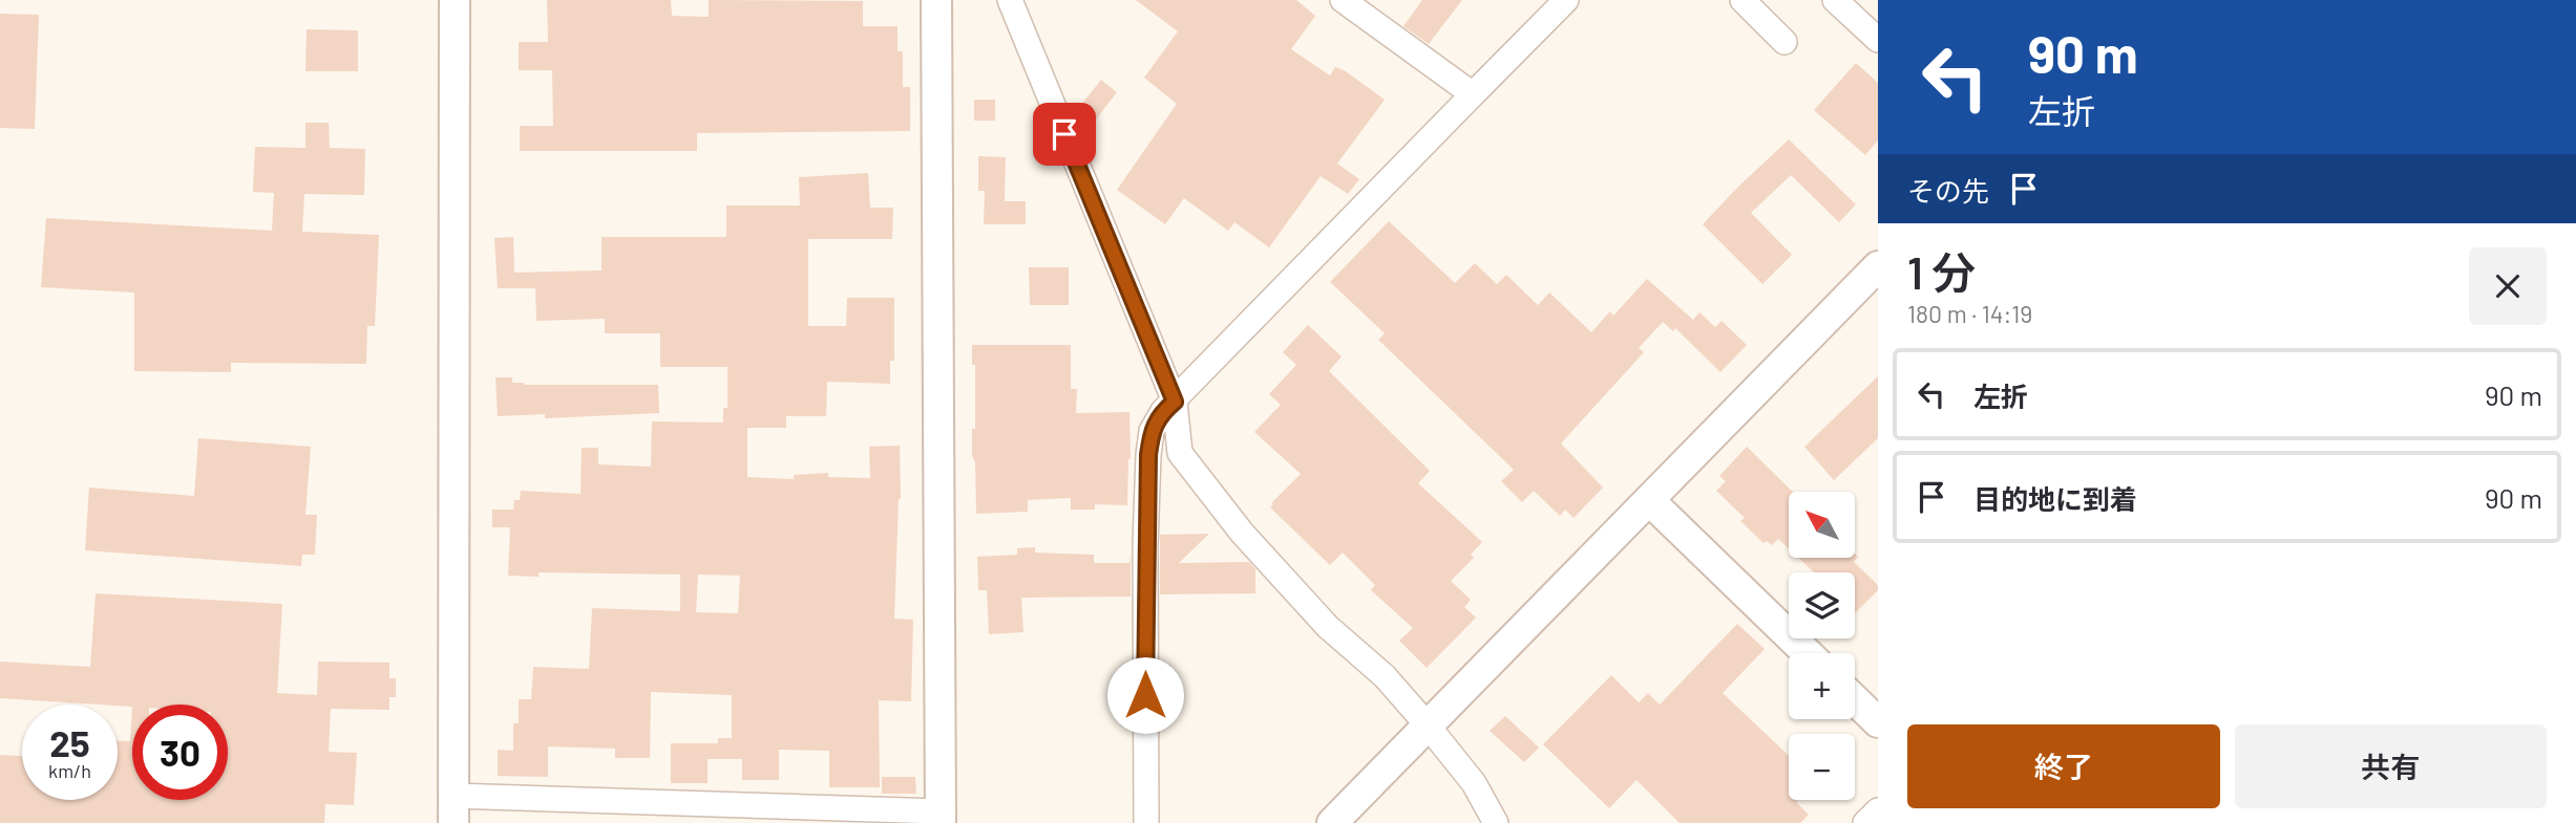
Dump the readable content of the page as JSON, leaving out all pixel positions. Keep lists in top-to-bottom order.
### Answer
{
  "north": "top left",
  "page": {
    "turn": ["90 m", "左折"],
    "then": "その先",
    "heading": ["1 分", "180 m · 14:19"],
    "list": [
      {
        "name": "左折",
        "value": "90 m"
      },
      {
        "name": "目的地に到着",
        "value": "90 m"
      }
    ],
    "map_buttons": ["+", "−"],
    "speed": "25 km/h",
    "limit": "30",
    "buttons": ["終了", "共有"]
  }
}
